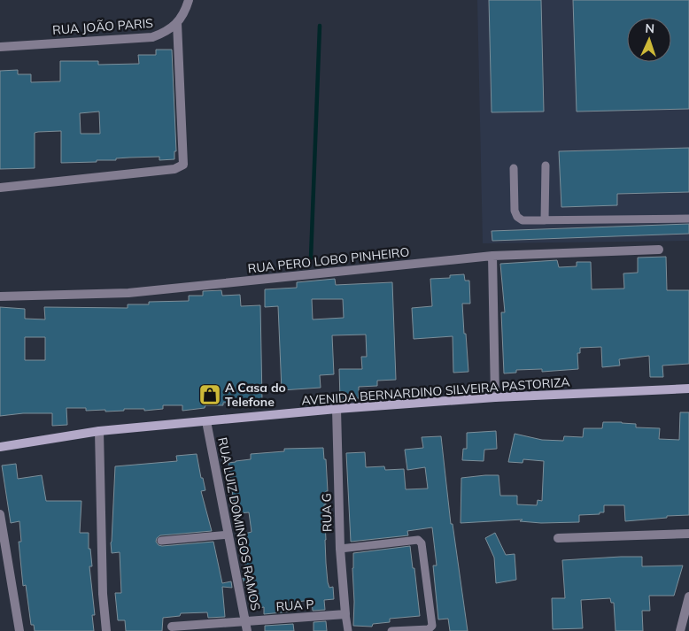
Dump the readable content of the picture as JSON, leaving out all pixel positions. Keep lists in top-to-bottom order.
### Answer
{
  "streets": {
    "main road": ["AVENIDA BERNARDINO SILVEIRA PASTORIZA"],
    "street": [
      "RUA JOÃO PARIS",
      "RUA PERO LOBO PINHEIRO",
      "RUA G",
      "RUA LUIZ DOMINGOS RAMOS",
      "RUA P"
    ]
  },
  "crossings": [
    ["AVENIDA BERNARDINO SILVEIRA PASTORIZA", "RUA G"],
    ["AVENIDA BERNARDINO SILVEIRA PASTORIZA", "RUA LUIZ DOMINGOS RAMOS"],
    ["RUA G", "RUA P"],
    ["RUA LUIZ DOMINGOS RAMOS", "RUA P"]
  ],
  "places": {
    "shop": ["A Casa do Telefone"]
  },
  "north": "top"
}
